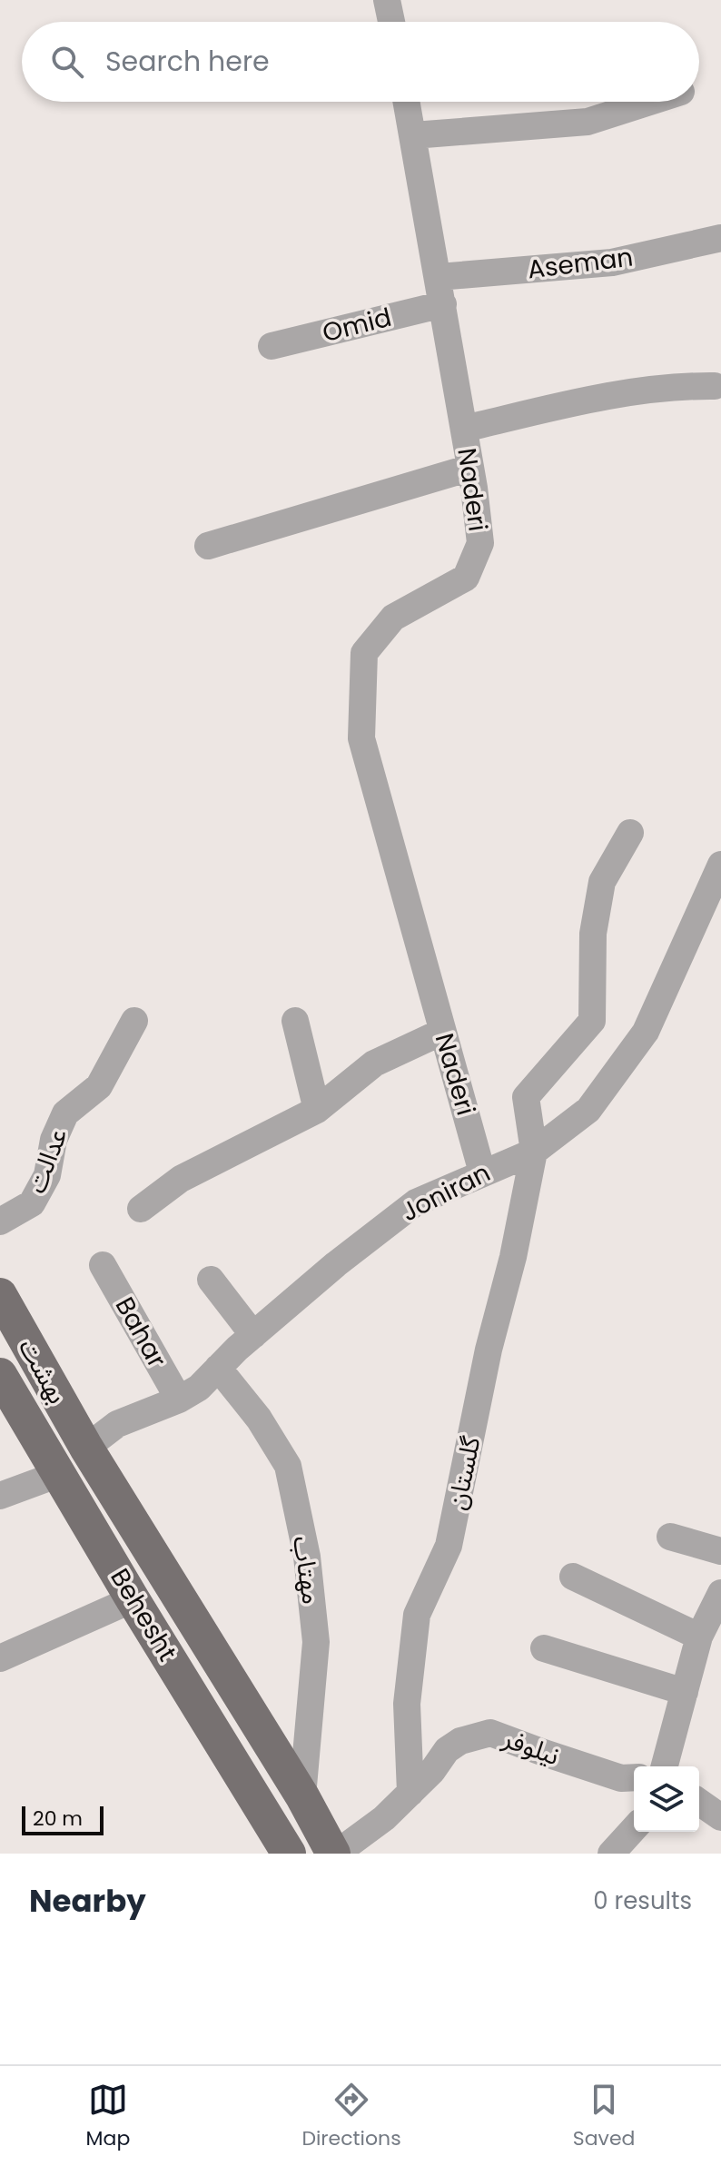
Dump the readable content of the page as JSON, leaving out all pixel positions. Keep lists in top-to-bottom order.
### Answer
{
  "streets": {
    "main road": ["بهشت", "Behesht"],
    "street": [
      "Aseman",
      "Omid",
      "Naderi",
      "عدالت",
      "Joniran",
      "Bahar",
      "گلستان",
      "مهتاب",
      "نیلوفر"
    ]
  },
  "crossings": [
    ["Aseman", "Naderi"],
    ["Omid", "Naderi"],
    ["Naderi", "Joniran"],
    ["Joniran", "Bahar"],
    ["Joniran", "بهشت"],
    ["Joniran", "گلستان"],
    ["Joniran", "مهتاب"],
    ["Joniran", "Behesht"],
    ["بهشت", "Behesht"],
    ["گلستان", "نیلوفر"],
    ["مهتاب", "Behesht"],
    ["Behesht", "نیلوفر"]
  ],
  "scale_bar": "20 m",
  "page": {
    "search": "Search here",
    "scale": "20 m",
    "heading": ["Nearby", "0 results"],
    "nav": ["Map", "Directions", "Saved"]
  }
}
